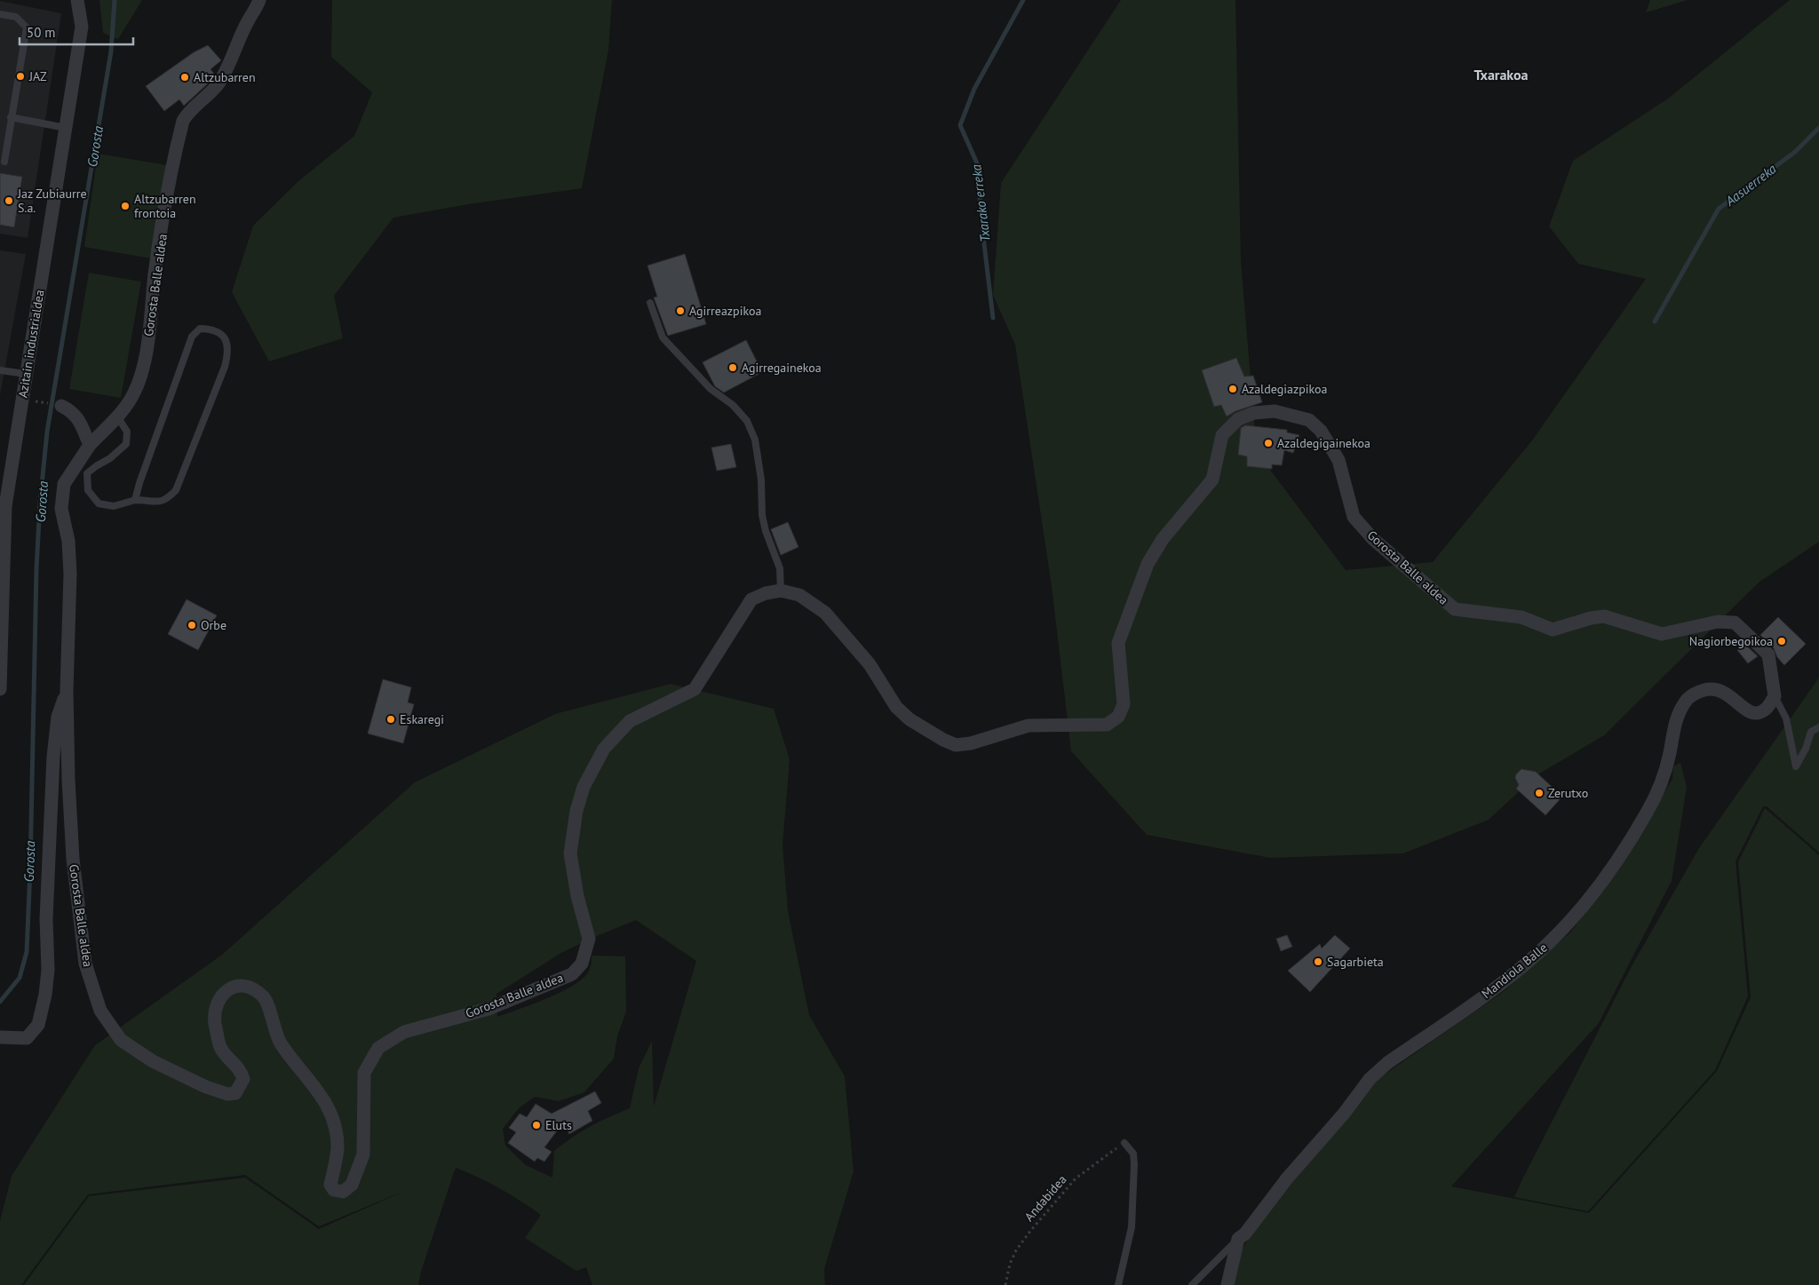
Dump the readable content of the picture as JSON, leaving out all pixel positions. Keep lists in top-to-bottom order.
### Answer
{
  "streets": {
    "street": ["Gorosta Balle aldea", "Azitain industrialdea", "Mandiola Balle"],
    "path": ["Andabidea"]
  },
  "crossings": [
    ["Gorosta Balle aldea", "Mandiola Balle"]
  ],
  "districts": ["Txarakoa"],
  "water": ["Gorosta", "Aasuerreka", "Txarako erreka"],
  "places": [
    "JAZ",
    "Altzubarren",
    "Jaz Zubiaurre S.a.",
    "Altzubarren frontoia",
    "Agirreazpikoa",
    "Agirregainekoa",
    "Azaldegiazpikoa",
    "Azaldegigainekoa",
    "Orbe",
    "Nagiorbegoikoa",
    "Eskaregi",
    "Zerutxo",
    "Sagarbieta",
    "Eluts"
  ],
  "scale_bar": "50 m"
}
